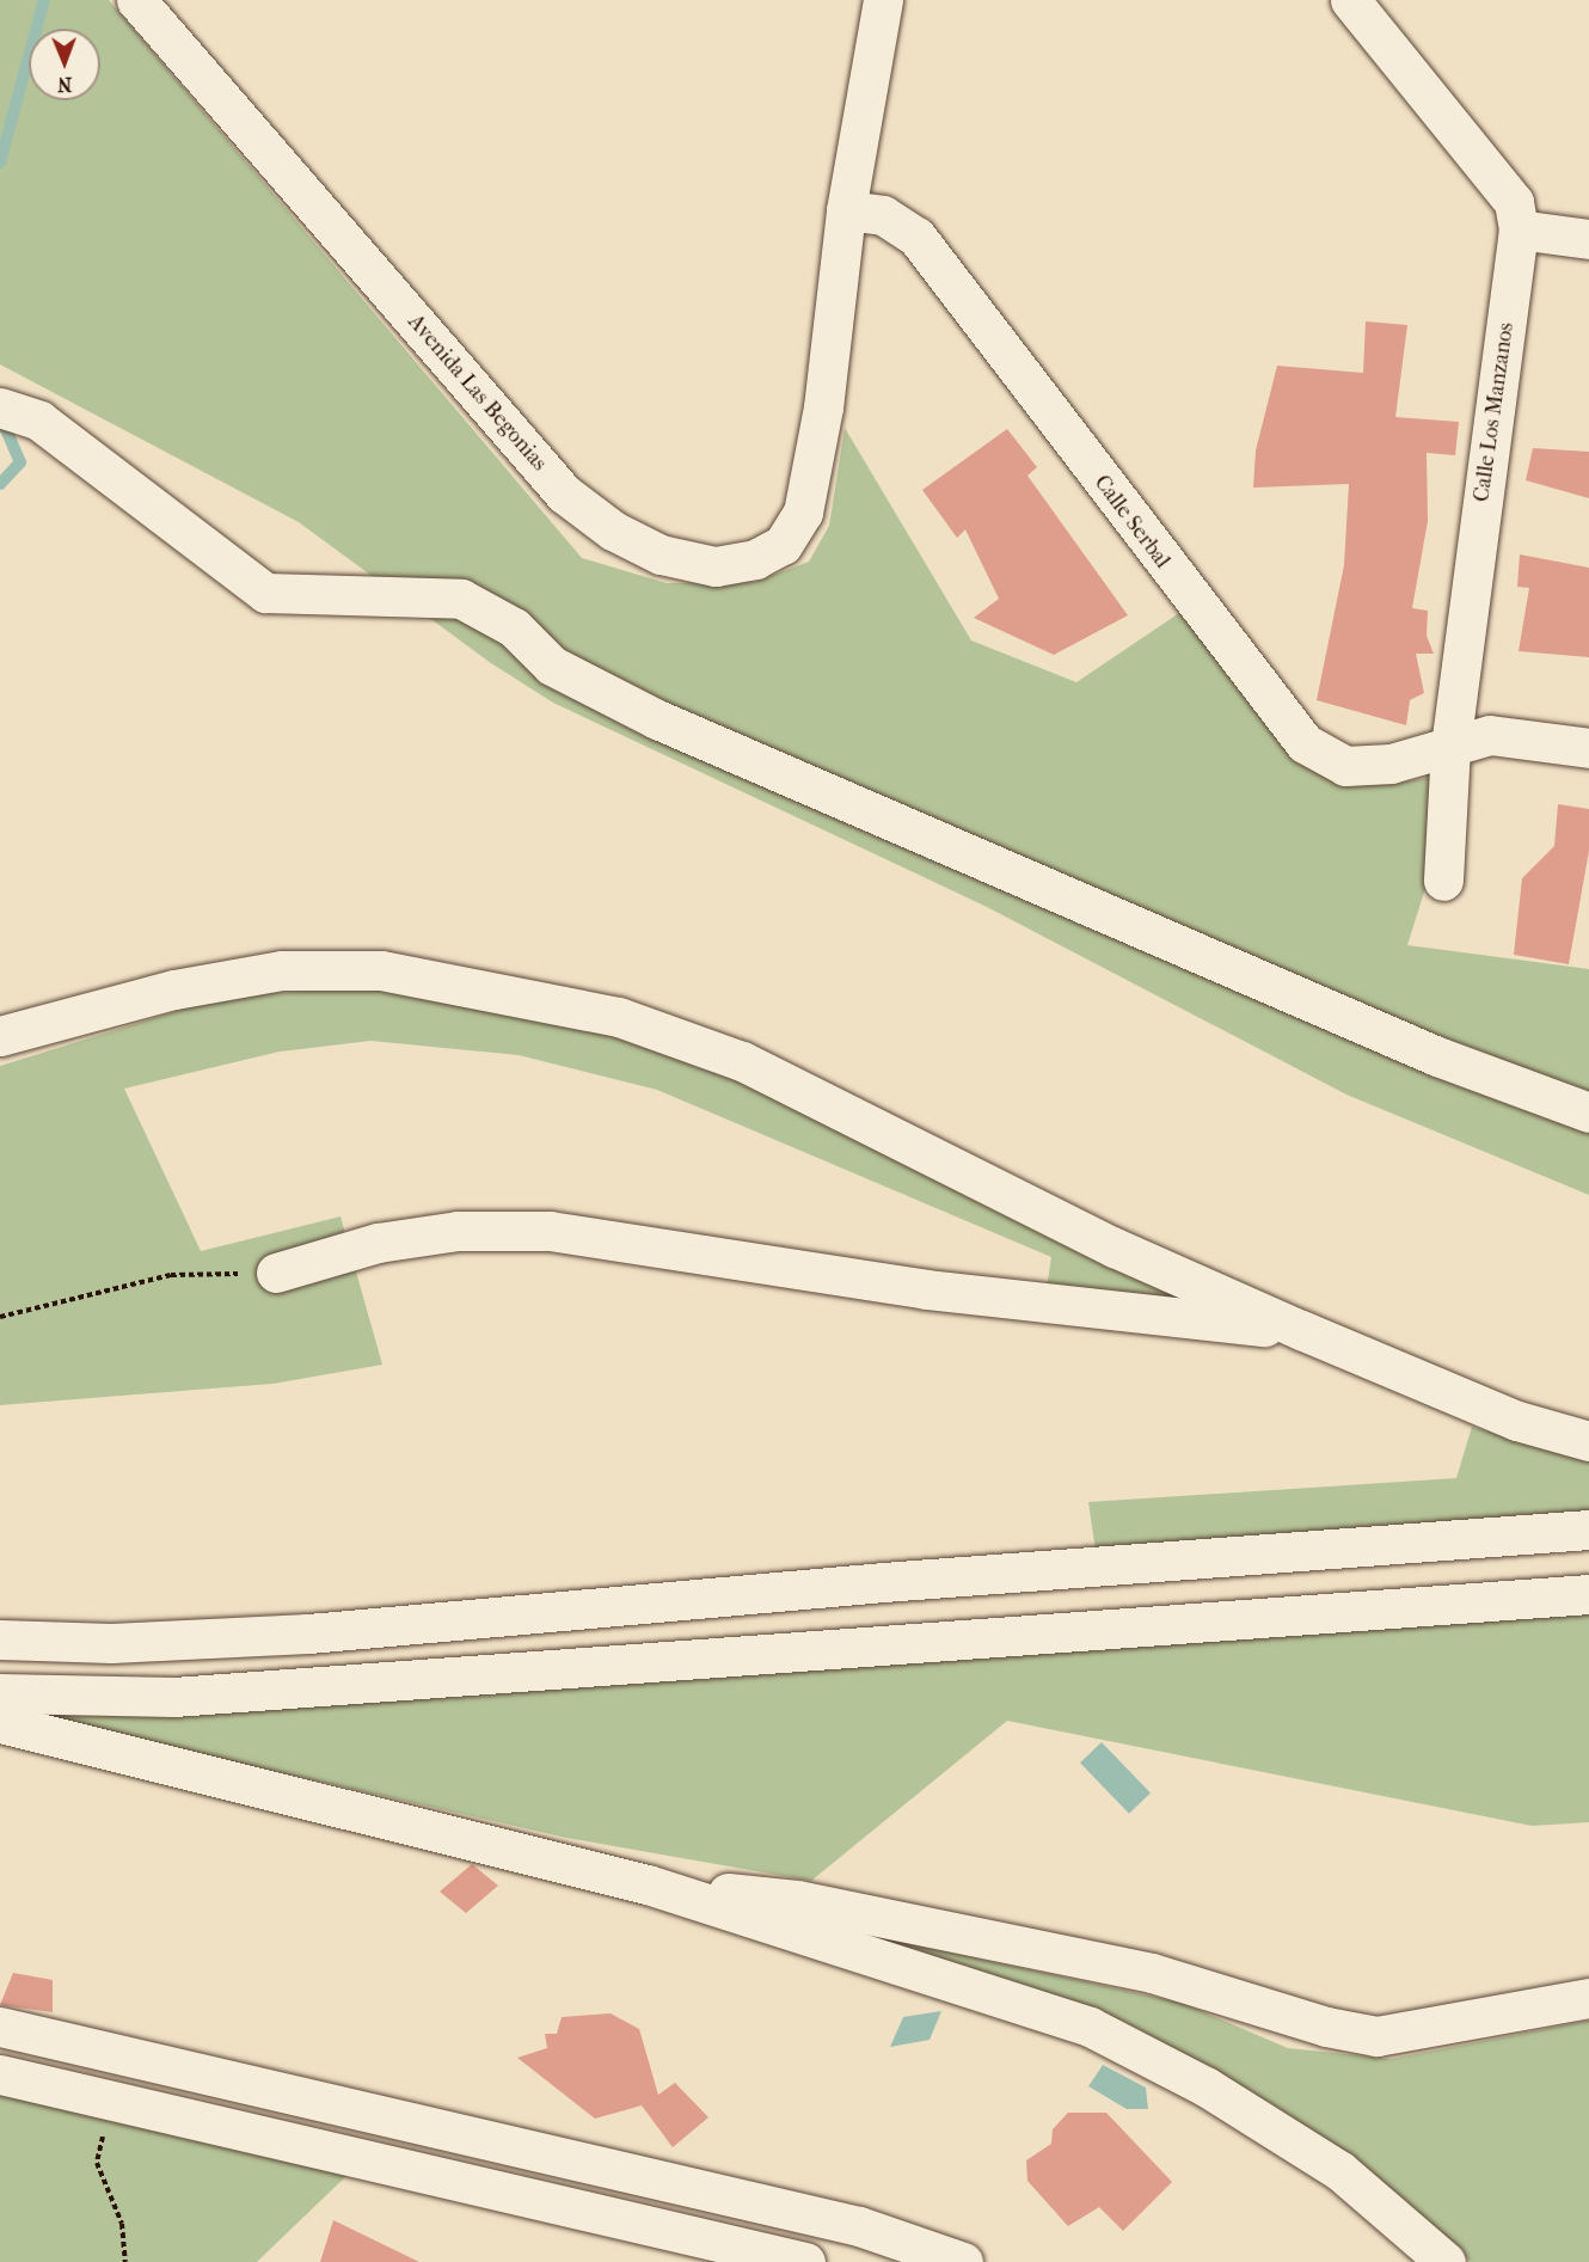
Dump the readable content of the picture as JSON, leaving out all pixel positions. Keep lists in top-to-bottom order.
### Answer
{
  "streets": {
    "street": ["Avenida Las Begonias", "Calle Los Manzanos", "Calle Serbal"]
  },
  "crossings": [
    ["Avenida Las Begonias", "Calle Serbal"],
    ["Calle Los Manzanos", "Calle Serbal"]
  ],
  "north": "bottom"
}
